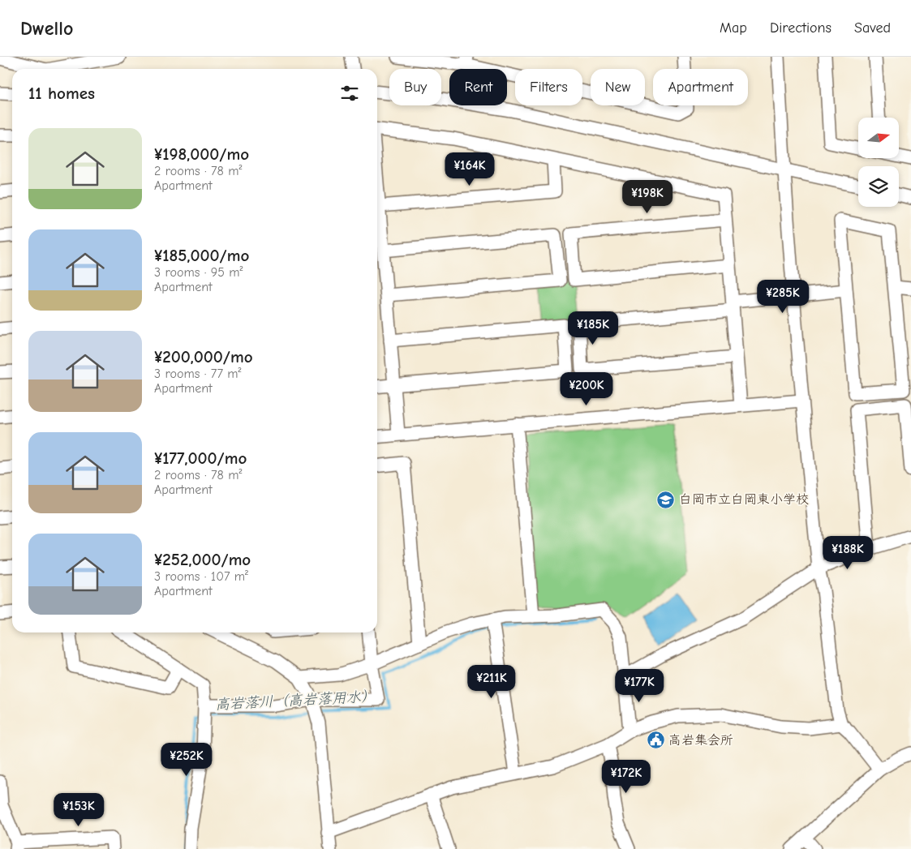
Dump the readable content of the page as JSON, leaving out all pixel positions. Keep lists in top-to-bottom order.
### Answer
{
  "water": ["高岩落川（高岩落用水）"],
  "places": {
    "school or university": ["白岡市立白岡東小学校"],
    "public building": ["高岩集会所"]
  },
  "north": "right",
  "page": {
    "header": "Dwello",
    "nav": ["Map", "Directions", "Saved"],
    "chip": [
      "Buy",
      "Rent",
      "Filters",
      "New",
      "Apartment"
    ],
    "heading": "11 homes",
    "list": [
      {
        "name": "¥198,000/mo",
        "note": "2 rooms · 78 m² · Apartment"
      },
      {
        "name": "¥185,000/mo",
        "note": "3 rooms · 95 m² · Apartment"
      },
      {
        "name": "¥200,000/mo",
        "note": "3 rooms · 77 m² · Apartment"
      },
      {
        "name": "¥177,000/mo",
        "note": "2 rooms · 78 m² · Apartment"
      },
      {
        "name": "¥252,000/mo",
        "note": "3 rooms · 107 m² · Apartment"
      }
    ],
    "price": [
      "¥164K",
      "¥198K",
      "¥285K",
      "¥185K",
      "¥200K",
      "¥188K",
      "¥211K",
      "¥177K",
      "¥252K",
      "¥172K",
      "¥153K"
    ]
  }
}
